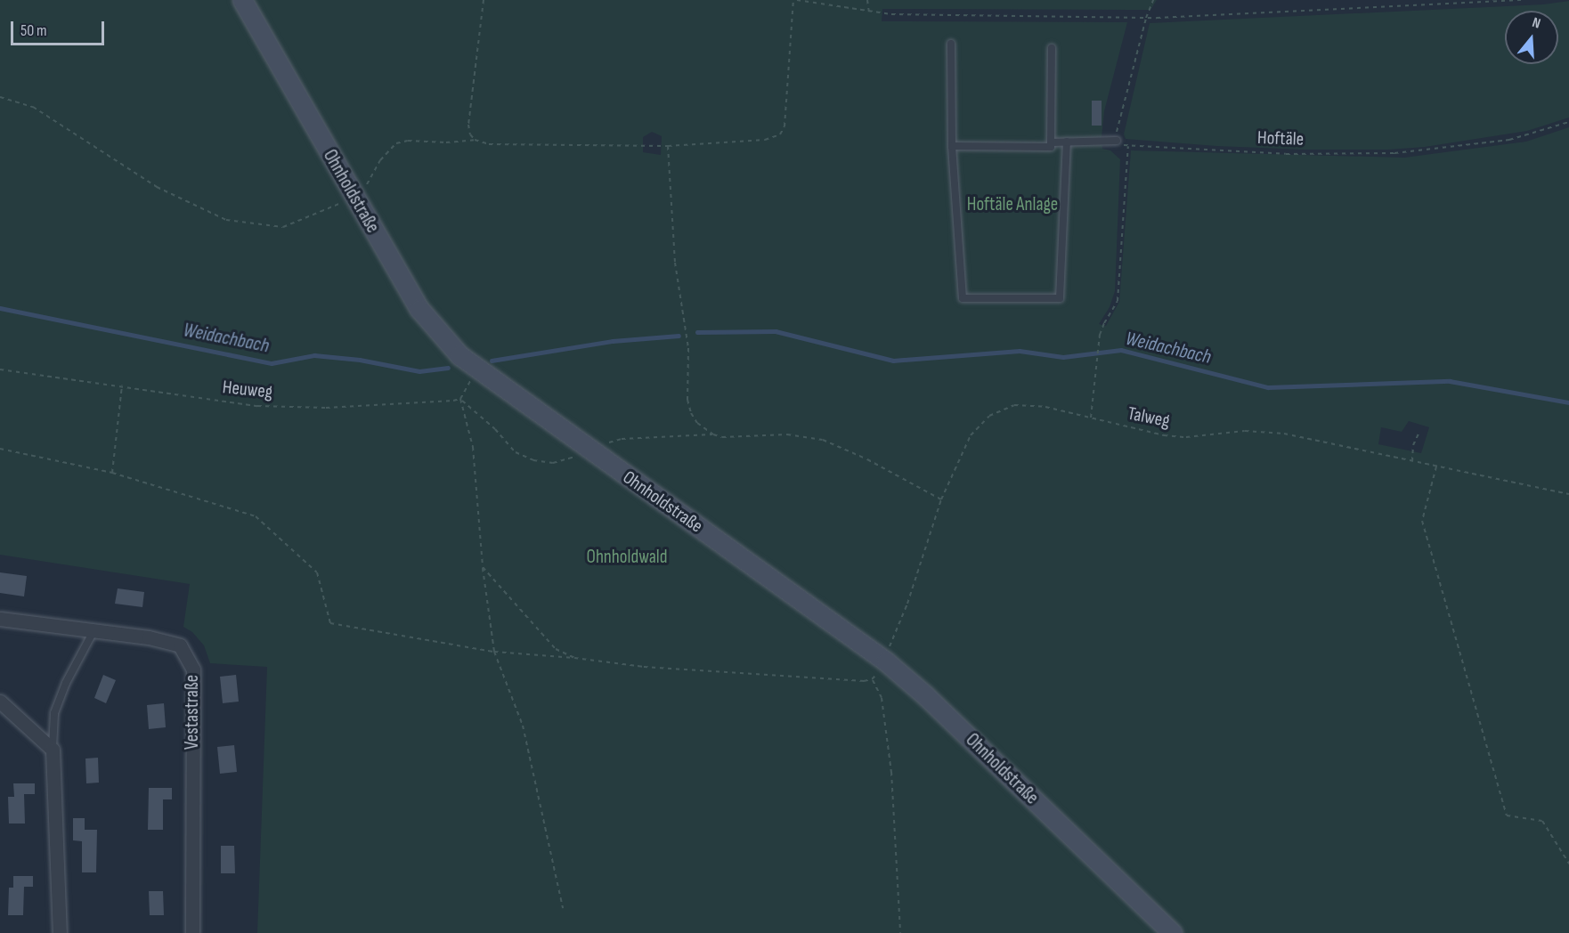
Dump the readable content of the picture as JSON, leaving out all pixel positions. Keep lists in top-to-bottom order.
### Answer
{
  "streets": {
    "main road": ["Ohnholdstraße"],
    "street": ["Vestastraße"],
    "path": ["Hoftäle", "Heuweg", "Talweg"]
  },
  "crossings": [
    ["Ohnholdstraße", "Talweg"]
  ],
  "water": ["Weidachbach"],
  "parks": ["Hoftäle Anlage", "Ohnholdwald"],
  "scale_bar": "50 m",
  "north": "top"
}
